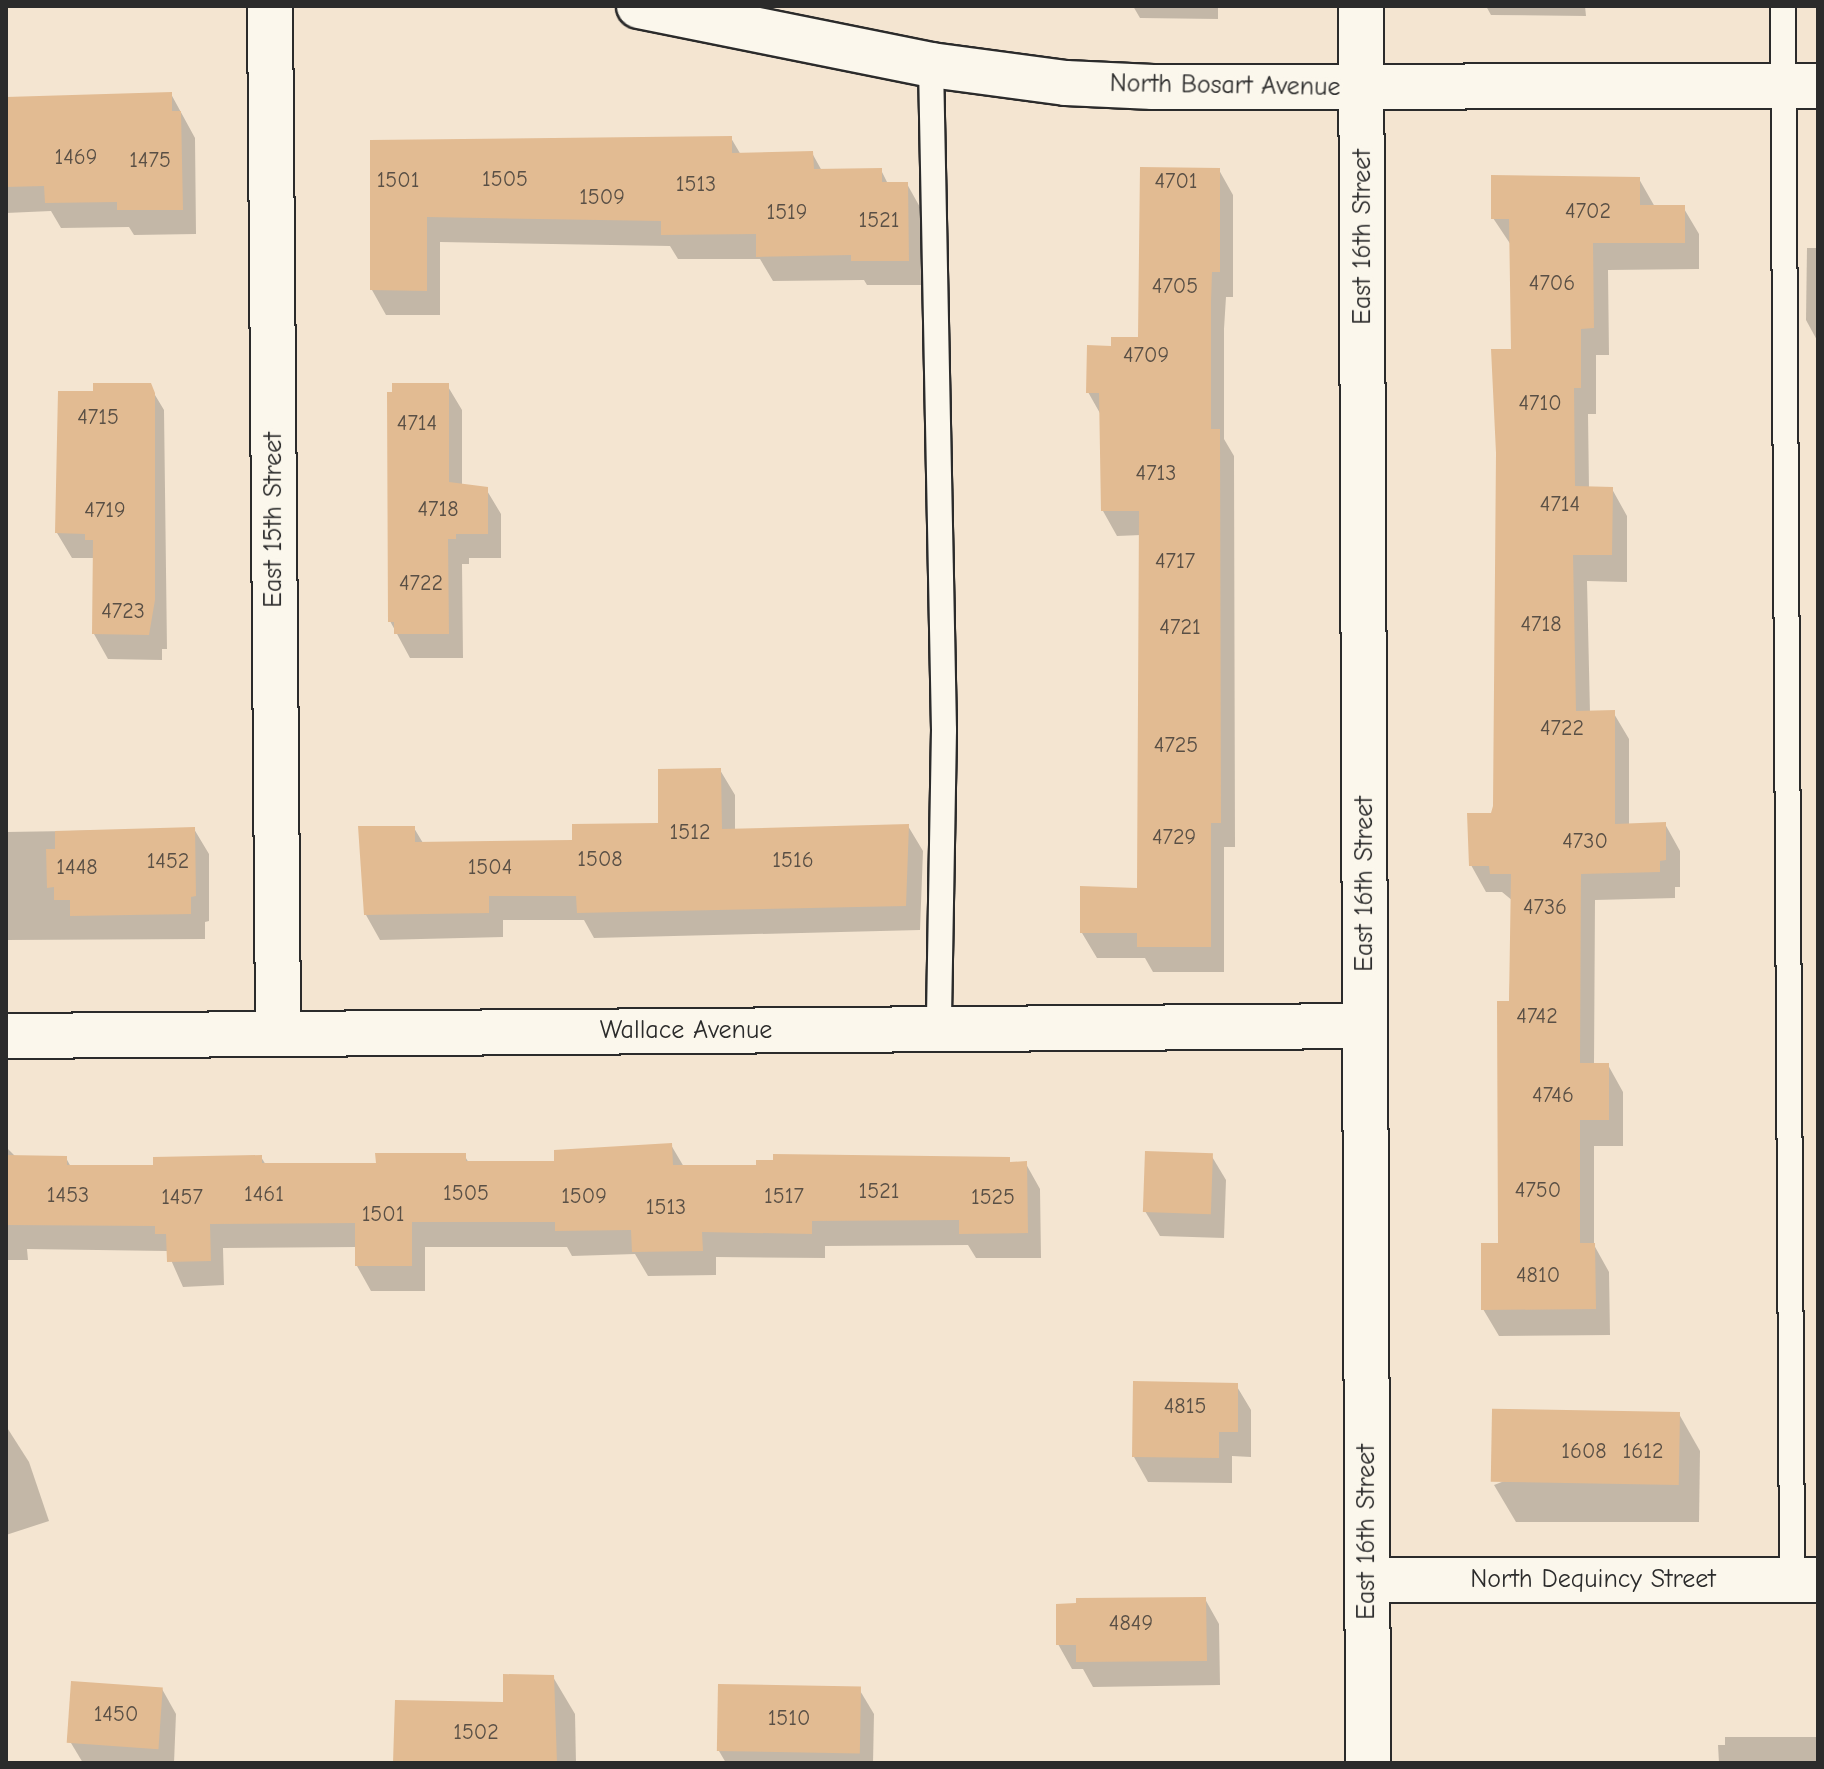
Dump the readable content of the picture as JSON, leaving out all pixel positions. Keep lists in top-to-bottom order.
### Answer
{
  "streets": {
    "street": [
      "North Bosart Avenue",
      "East 16th Street",
      "East 15th Street",
      "Wallace Avenue",
      "North Dequincy Street"
    ]
  },
  "crossings": [
    ["North Bosart Avenue", "East 16th Street"],
    ["East 16th Street", "Wallace Avenue"],
    ["East 16th Street", "North Dequincy Street"],
    ["East 15th Street", "Wallace Avenue"]
  ],
  "house_numbers": [
    "1469",
    "1475",
    "1505",
    "1501",
    "4701",
    "1513",
    "1509",
    "4702",
    "1519",
    "1521",
    "4706",
    "4705",
    "4709",
    "4710",
    "4715",
    "4714",
    "4713",
    "4714",
    "4718",
    "4719",
    "4717",
    "4722",
    "4723",
    "4718",
    "4721",
    "4722",
    "4725",
    "1512",
    "4729",
    "4730",
    "1508",
    "1516",
    "1452",
    "1448",
    "1504",
    "4736",
    "4742",
    "4746",
    "4750",
    "1521",
    "1505",
    "1461",
    "1453",
    "1509",
    "1517",
    "1457",
    "1525",
    "1513",
    "1501",
    "4810",
    "4815",
    "1608",
    "1612",
    "4849",
    "1450",
    "1510",
    "1502"
  ]
}
